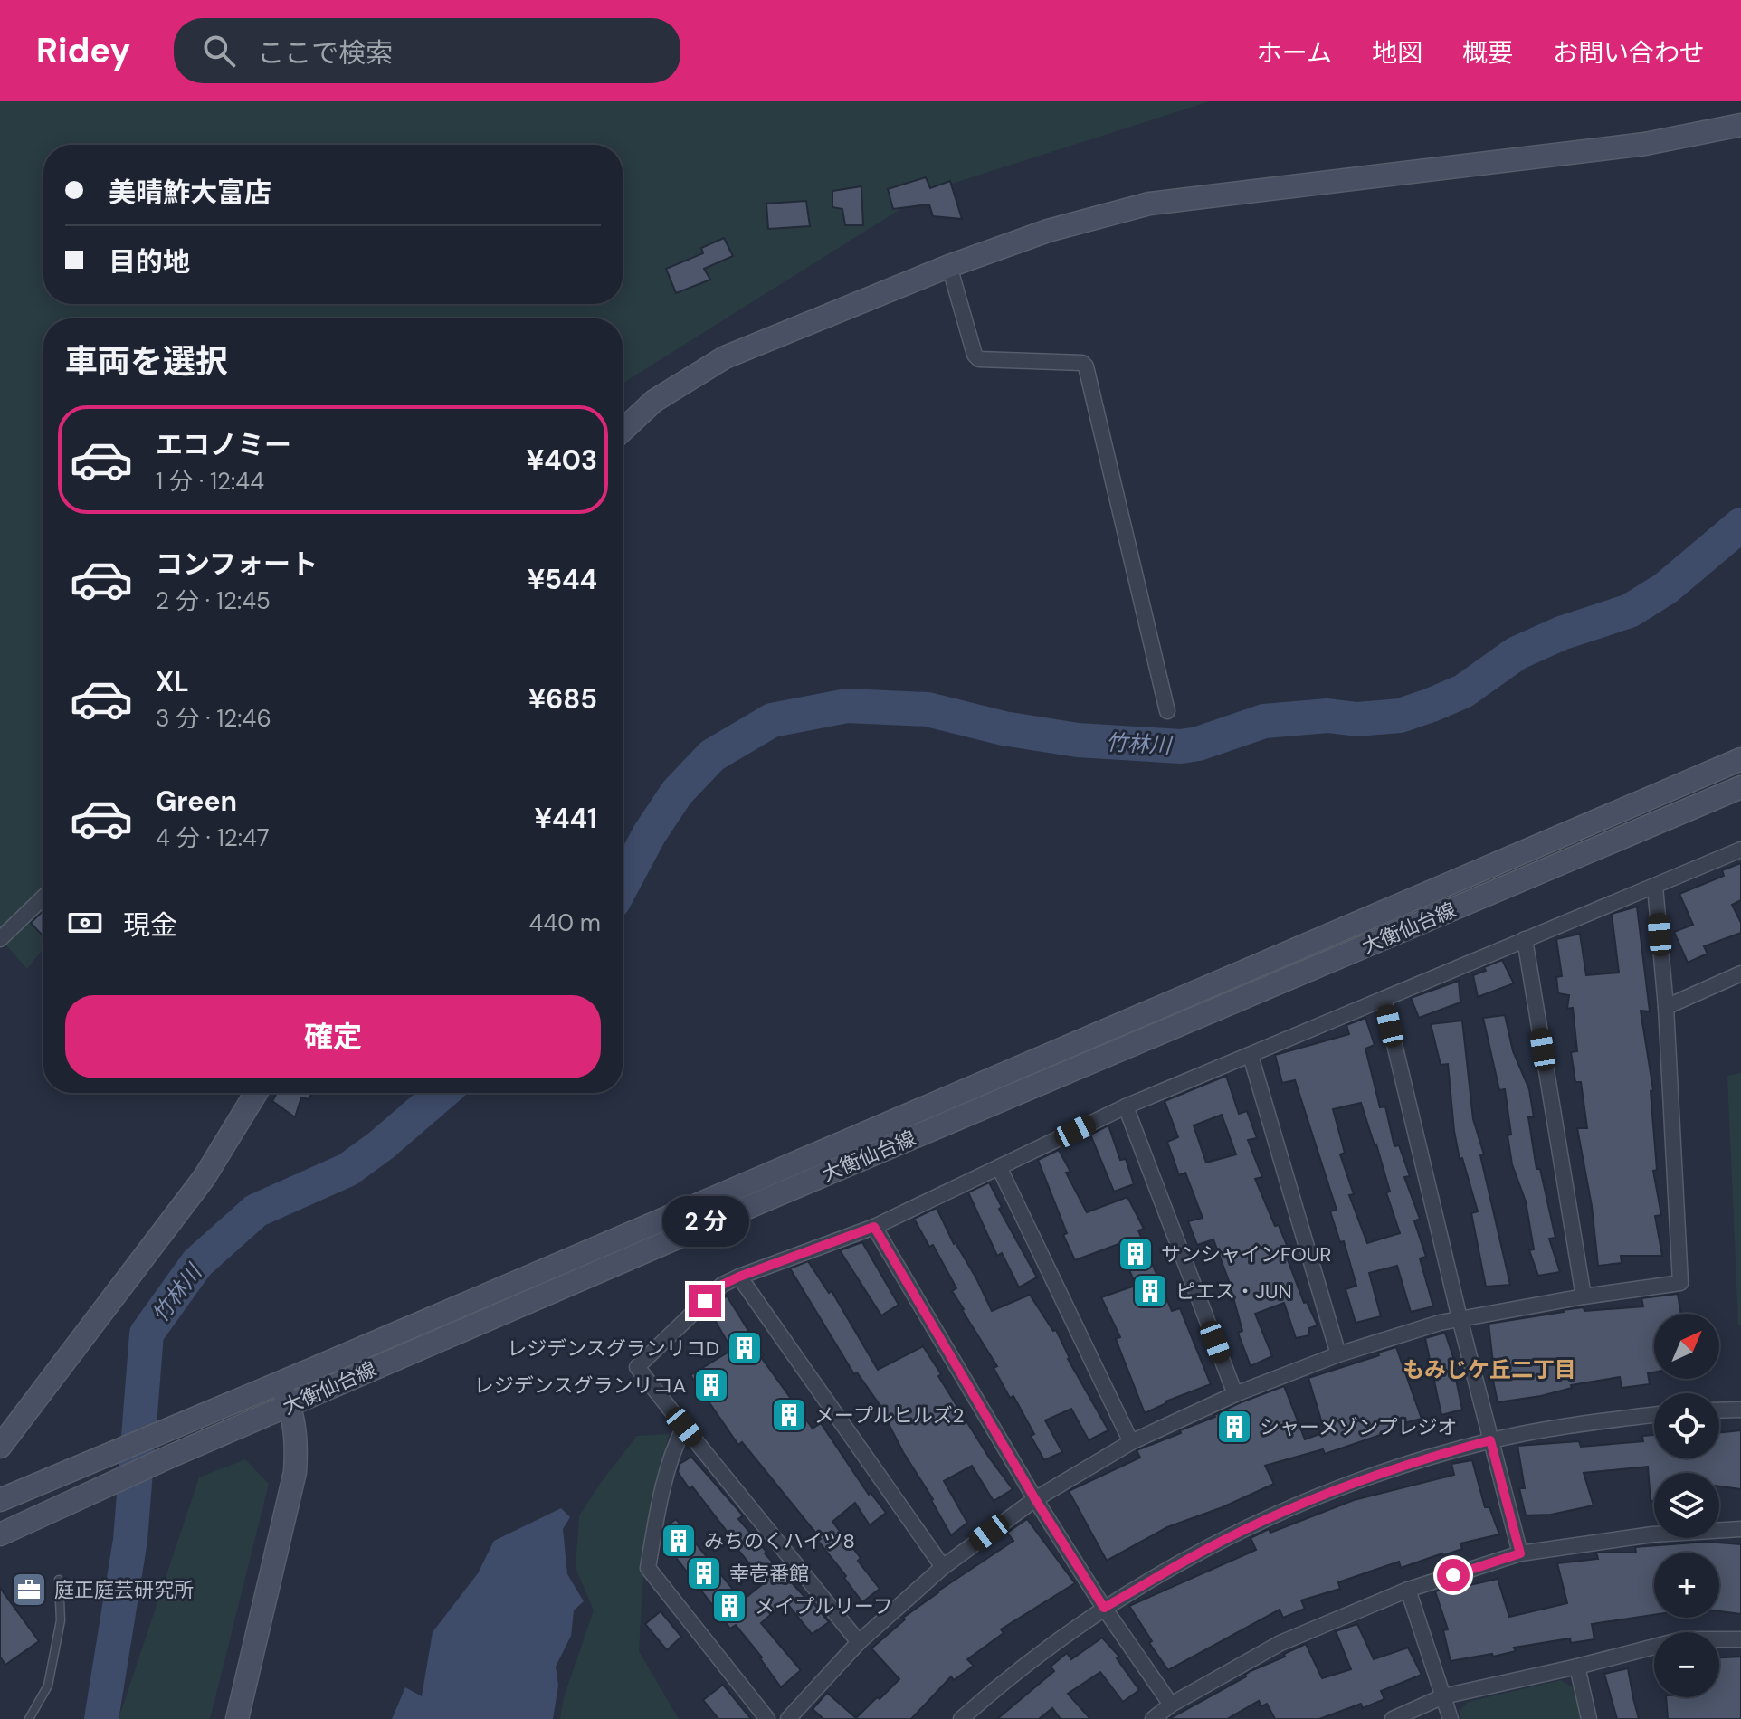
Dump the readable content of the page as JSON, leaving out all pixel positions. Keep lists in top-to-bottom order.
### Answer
{
  "streets": {
    "main road": ["大衡仙台線"]
  },
  "districts": ["もみじケ丘二丁目"],
  "water": ["竹林川"],
  "places": {
    "building": [
      "サンシャインFOUR",
      "ピエス・JUN",
      "レジデンスグランリコD",
      "レジデンスグランリコA",
      "メープルヒルズ2",
      "シャーメゾンプレジオ",
      "みちのくハイツ8",
      "幸壱番館",
      "メイプルリーフ"
    ],
    "office": ["庭正庭芸研究所"]
  },
  "north": "top right",
  "page": {
    "header": "Ridey",
    "search": "ここで検索",
    "nav": [
      "ホーム",
      "地図",
      "概要",
      "お問い合わせ"
    ],
    "banner": ["美晴鮓大富店", "目的地"],
    "heading": "車両を選択",
    "list": [
      {
        "name": "エコノミー",
        "note": "1 分 · 12:44",
        "value": "¥403"
      },
      {
        "name": "コンフォート",
        "note": "2 分 · 12:45",
        "value": "¥544"
      },
      {
        "name": "XL",
        "note": "3 分 · 12:46",
        "value": "¥685"
      },
      {
        "name": "Green",
        "note": "4 分 · 12:47",
        "value": "¥441"
      }
    ],
    "pay": ["現金", "440 m"],
    "buttons": "確定",
    "bubble": "2 分",
    "map_buttons": ["+", "−"]
  }
}
